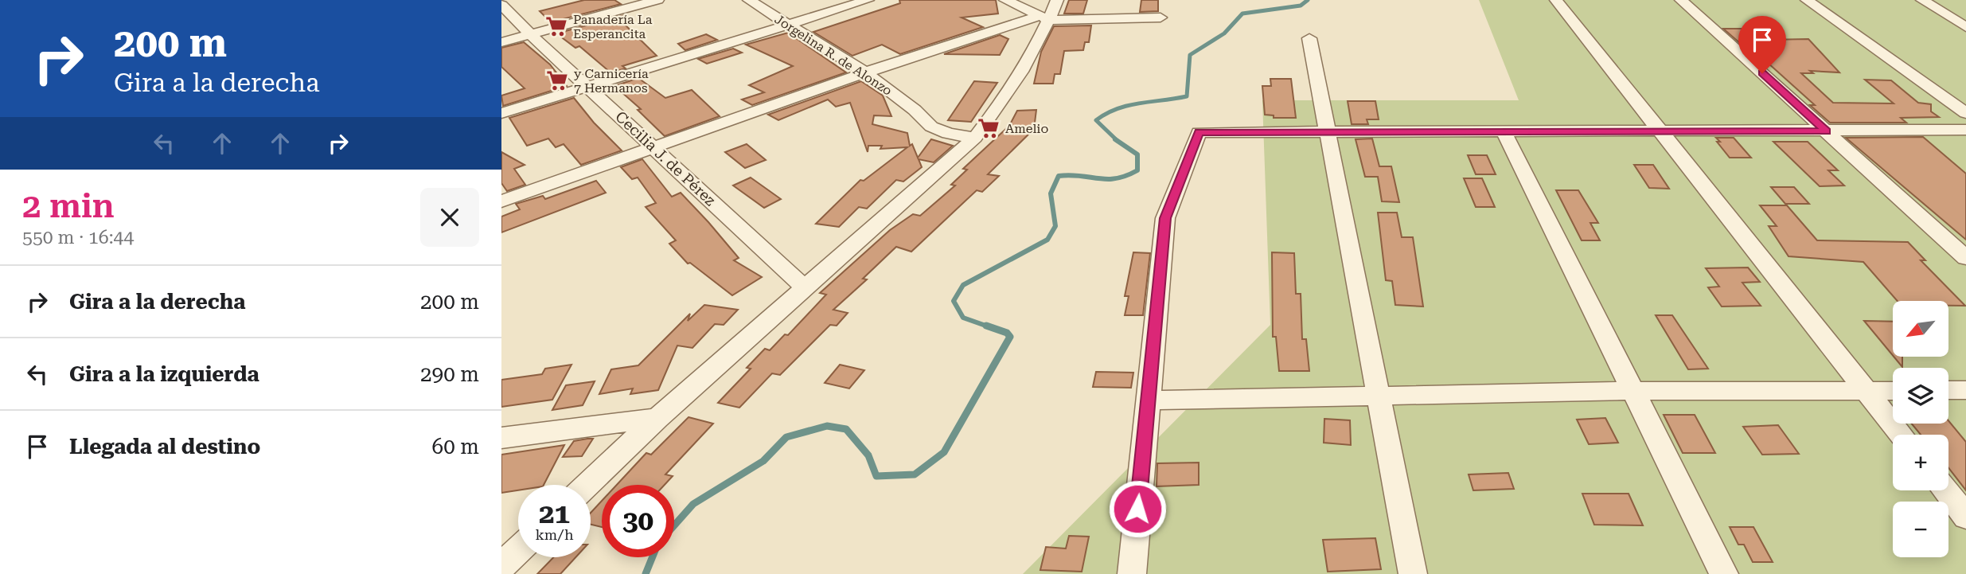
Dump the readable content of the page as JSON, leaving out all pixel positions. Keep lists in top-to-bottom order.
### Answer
{
  "streets": {
    "street": ["Jorgelina R. de Alonzo", "Cecilia J. de Pérez"]
  },
  "places": {
    "supermarket": ["Panadería La Esperancita", "y Carnicería 7 Hermanos", "Amelio"]
  },
  "north": "bottom left",
  "page": {
    "turn": ["200 m", "Gira a la derecha"],
    "heading": ["2 min", "550 m · 16:44"],
    "list": [
      {
        "name": "Gira a la derecha",
        "value": "200 m"
      },
      {
        "name": "Gira a la izquierda",
        "value": "290 m"
      },
      {
        "name": "Llegada al destino",
        "value": "60 m"
      }
    ],
    "map_buttons": ["+", "−"],
    "speed": "21 km/h",
    "limit": "30"
  }
}
